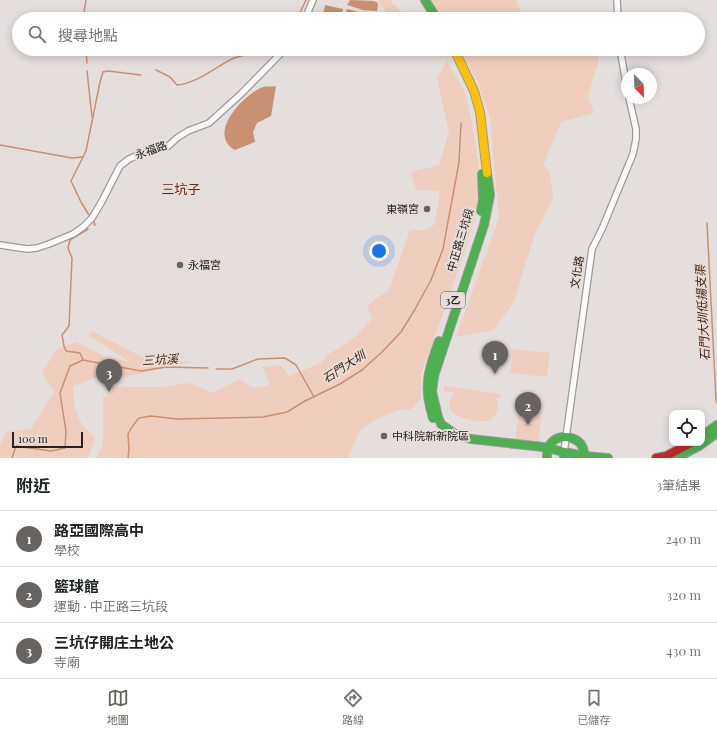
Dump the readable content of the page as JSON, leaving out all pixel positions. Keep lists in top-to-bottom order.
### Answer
{
  "streets": {
    "main road": ["中正路三坑段", "3乙"],
    "street": ["永福路", "文化路"]
  },
  "crossings": [
    ["中正路三坑段", "文化路"]
  ],
  "districts": ["三坑子"],
  "water": ["石門大圳低揚支渠", "三坑溪", "石門大圳"],
  "places": ["東嶺宮", "永福宮", "中科院新新院區"],
  "scale_bar": "100 m",
  "north": "bottom right",
  "page": {
    "search": "搜尋地點",
    "pins": ["1", "3", "2"],
    "scale": "100 m",
    "heading": ["附近", "3筆結果"],
    "list": [
      {
        "mark": "1",
        "name": "路亞國際高中",
        "note": "學校",
        "value": "240 m"
      },
      {
        "mark": "2",
        "name": "籃球館",
        "note": "運動 · 中正路三坑段",
        "value": "320 m"
      },
      {
        "mark": "3",
        "name": "三坑仔開庄土地公",
        "note": "寺廟",
        "value": "430 m"
      }
    ],
    "nav": ["地圖", "路線", "已儲存"]
  }
}
